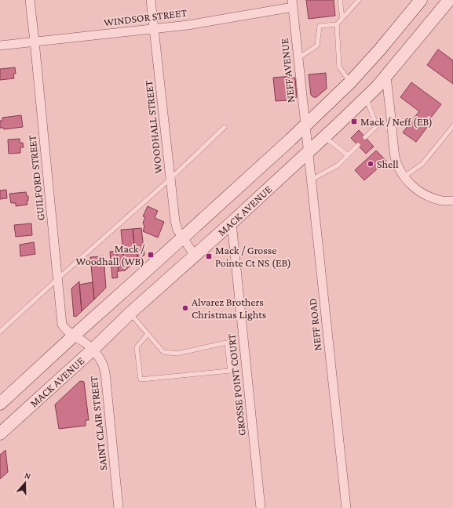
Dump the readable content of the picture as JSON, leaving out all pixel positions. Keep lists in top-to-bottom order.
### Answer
{
  "streets": {
    "main road": ["MACK AVENUE"],
    "street": [
      "WINDSOR STREET",
      "NEFF AVENUE",
      "WOODHALL STREET",
      "GUILFORD STREET",
      "NEFF ROAD",
      "GROSSE POINT COURT",
      "SAINT CLAIR STREET"
    ]
  },
  "crossings": [
    ["WINDSOR STREET", "NEFF AVENUE"],
    ["WINDSOR STREET", "WOODHALL STREET"],
    ["WINDSOR STREET", "GUILFORD STREET"],
    ["NEFF AVENUE", "MACK AVENUE"],
    ["NEFF AVENUE", "NEFF ROAD"],
    ["WOODHALL STREET", "MACK AVENUE"],
    ["GUILFORD STREET", "MACK AVENUE"],
    ["GUILFORD STREET", "SAINT CLAIR STREET"],
    ["MACK AVENUE", "NEFF ROAD"],
    ["MACK AVENUE", "GROSSE POINT COURT"],
    ["MACK AVENUE", "SAINT CLAIR STREET"]
  ],
  "places": {
    "transit": ["Mack / Neff (EB)", "Mack / Woodhall (WB)", "Mack / Grosse Pointe Ct NS (EB)"],
    "other": ["Shell", "Alvarez Brothers Christmas Lights"]
  },
  "north": "top"
}
